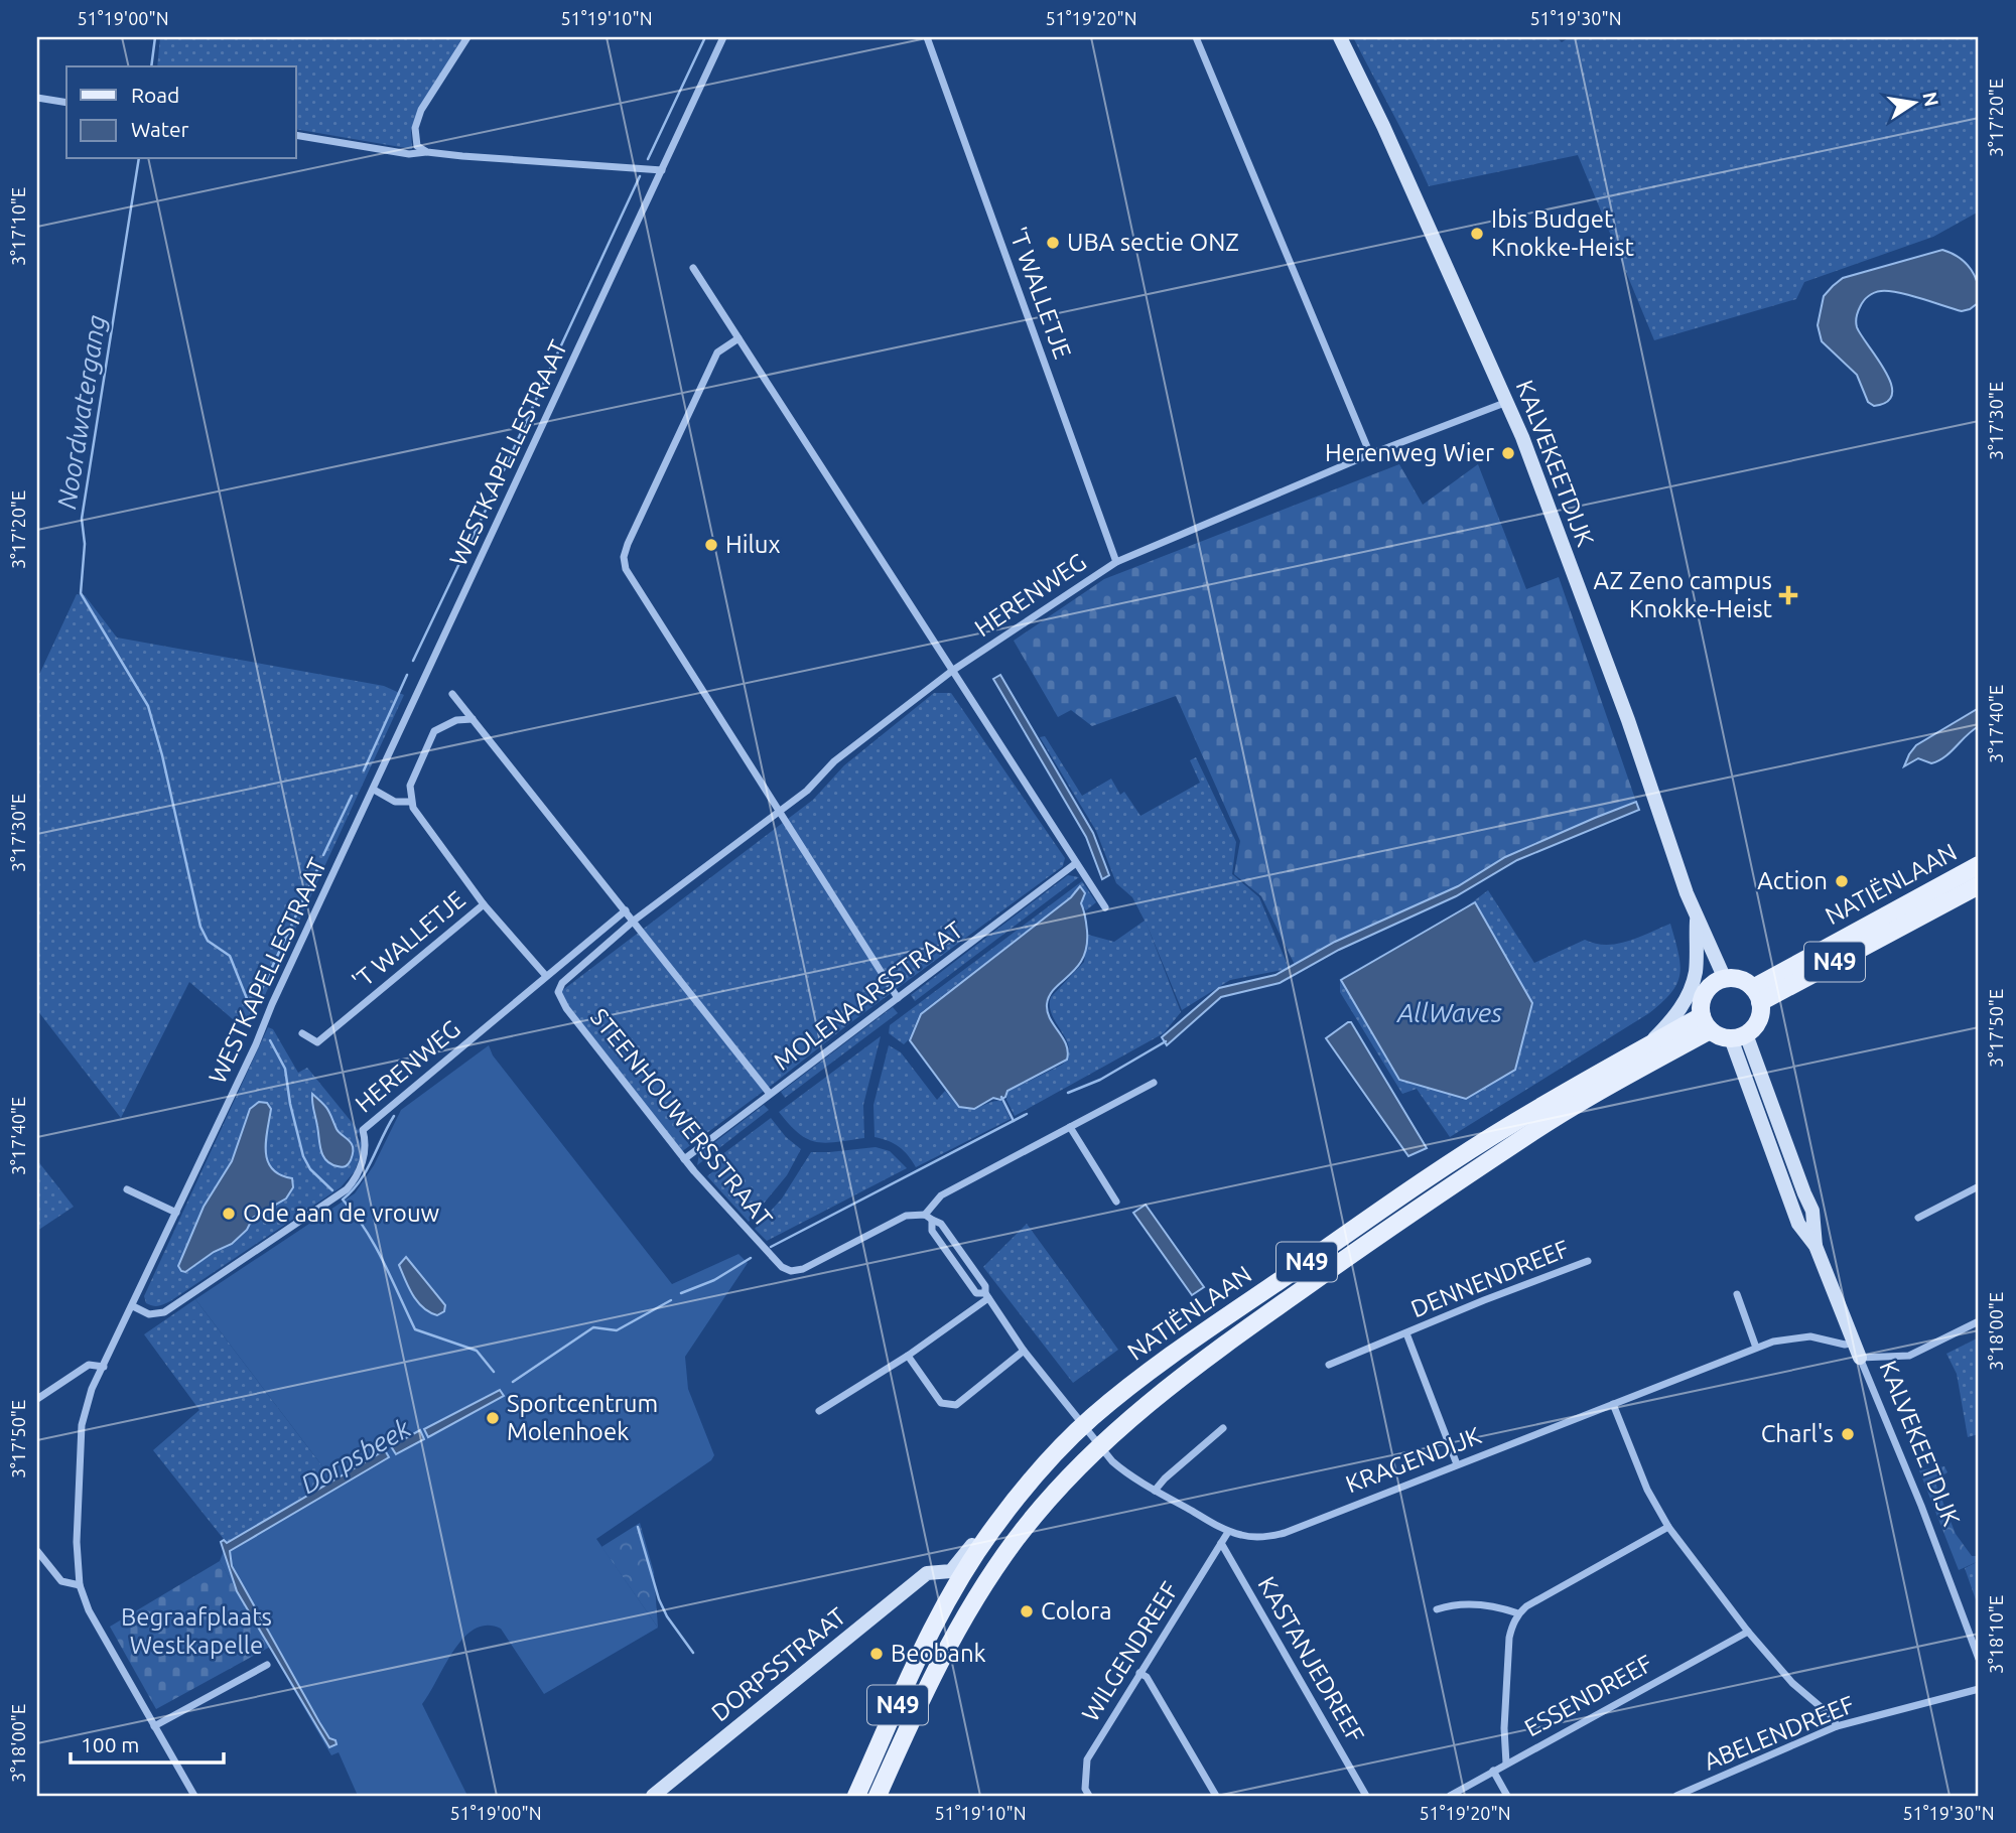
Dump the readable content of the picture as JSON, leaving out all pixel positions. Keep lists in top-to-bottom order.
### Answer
{
  "streets": {
    "main road": ["NATIËNLAAN", "N49"],
    "street": [
      "'T WALLETJE",
      "WESTKAPELLESTRAAT",
      "KALVEKEETDIJK",
      "HERENWEG",
      "MOLENAARSSTRAAT",
      "STEENHOUWERSSTRAAT",
      "DENNENDREEF",
      "KRAGENDIJK",
      "WILGENDREEF",
      "KASTANJEDREEF",
      "DORPSSTRAAT",
      "ESSENDREEF",
      "ABELENDREEF"
    ]
  },
  "crossings": [
    ["'T WALLETJE", "HERENWEG"],
    ["WESTKAPELLESTRAAT", "HERENWEG"],
    ["KALVEKEETDIJK", "HERENWEG"],
    ["KALVEKEETDIJK", "NATIËNLAAN"],
    ["KALVEKEETDIJK", "KRAGENDIJK"],
    ["HERENWEG", "STEENHOUWERSSTRAAT"],
    ["NATIËNLAAN", "KRAGENDIJK"],
    ["NATIËNLAAN", "DORPSSTRAAT"],
    ["MOLENAARSSTRAAT", "STEENHOUWERSSTRAAT"],
    ["DENNENDREEF", "KRAGENDIJK"],
    ["KRAGENDIJK", "WILGENDREEF"],
    ["WILGENDREEF", "KASTANJEDREEF"]
  ],
  "water": ["Noordwatergang", "AllWaves", "Dorpsbeek"],
  "parks": ["Begraafplaats Westkapelle"],
  "places": {
    "other": [
      "Ibis Budget Knokke-Heist",
      "UBA sectie ONZ",
      "Herenweg Wier",
      "Hilux",
      "Action",
      "Ode aan de vrouw",
      "Sportcentrum Molenhoek",
      "Charl's",
      "Colora",
      "Beobank"
    ],
    "health": ["AZ Zeno campus Knokke-Heist"]
  },
  "legend": ["Road", "Water"],
  "scale_bar": "100 m",
  "north": "right",
  "coordinates": [
    "51°19'00\"N",
    "51°19'10\"N",
    "51°19'20\"N",
    "51°19'30\"N",
    "3°17'20\"E",
    "3°17'10\"E",
    "3°17'30\"E",
    "3°17'40\"E",
    "3°17'50\"E",
    "3°18'00\"E",
    "3°18'10\"E"
  ]
}
